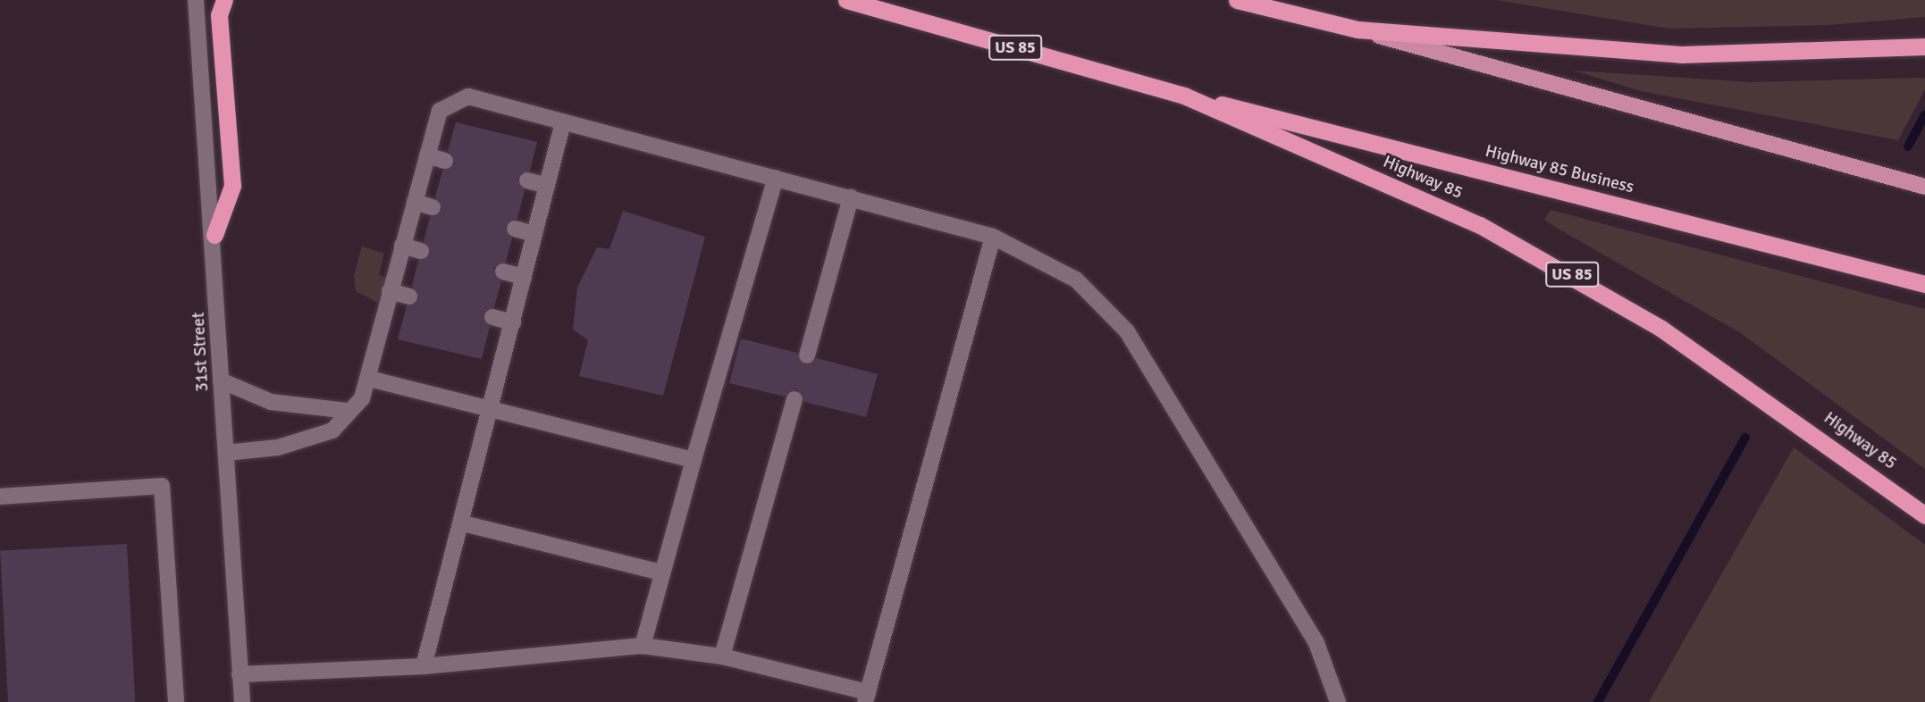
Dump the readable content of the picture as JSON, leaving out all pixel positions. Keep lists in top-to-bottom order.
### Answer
{
  "streets": {
    "highway": ["US 85", "Highway 85 Business", "Highway 85"],
    "street": ["31st Street"]
  },
  "crossings": [
    ["Highway 85 Business", "Highway 85"]
  ]
}
